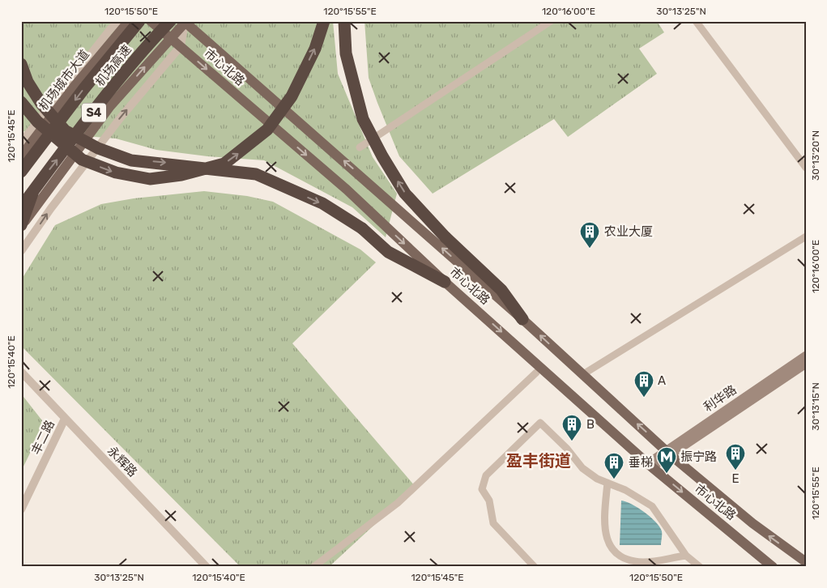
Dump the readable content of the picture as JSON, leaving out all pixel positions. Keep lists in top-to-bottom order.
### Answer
{
  "streets": {
    "highway": ["机场高速", "S4"],
    "main road": ["市心北路", "机场城市大道", "利华路"],
    "street": ["丰二路", "永辉路"]
  },
  "crossings": [
    ["市心北路", "利华路"],
    ["丰二路", "永辉路"]
  ],
  "districts": ["盈丰街道"],
  "places": {
    "building": [
      "农业大厦",
      "A",
      "B",
      "E",
      "垂梯"
    ],
    "metro station": ["振宁路"]
  },
  "coordinates": [
    "120°15'50\"E",
    "120°15'55\"E",
    "120°16'00\"E",
    "30°13'25\"N",
    "120°15'45\"E",
    "30°13'20\"N",
    "120°15'40\"E",
    "30°13'15\"N"
  ]
}
